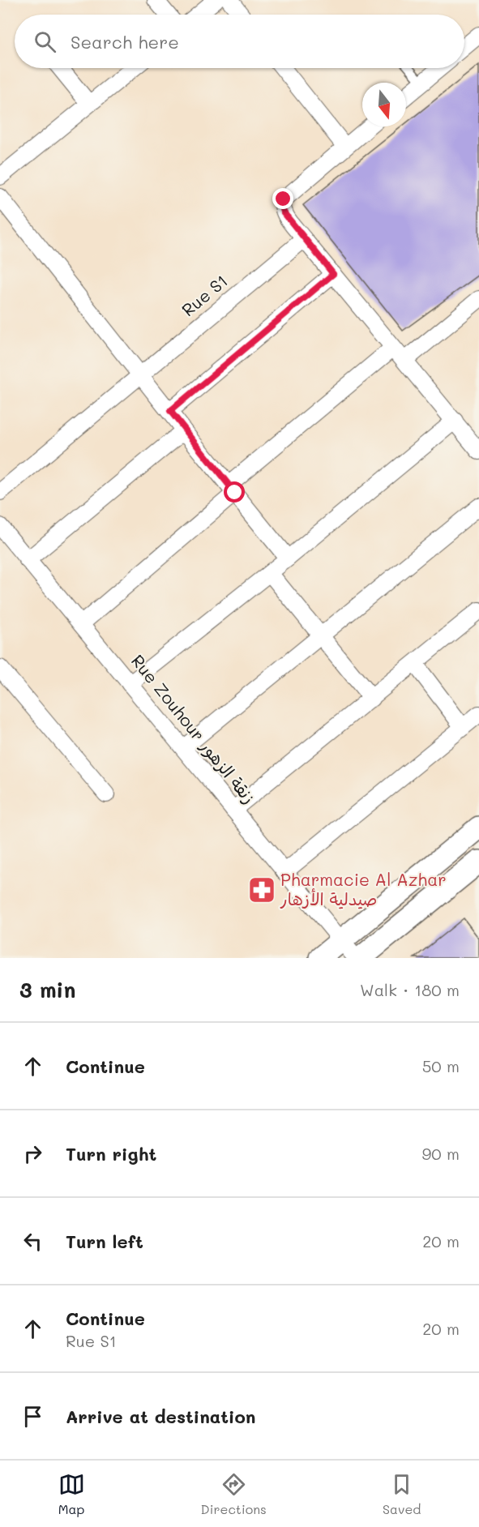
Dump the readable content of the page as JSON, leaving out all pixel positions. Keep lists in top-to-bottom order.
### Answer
{
  "streets": {
    "street": ["Rue S1", "Rue Zouhour زنقة الزهور"]
  },
  "places": {
    "pharmacy": ["Pharmacie Al Azhar صيدلية الأزهار"]
  },
  "north": "bottom",
  "page": {
    "search": "Search here",
    "heading": ["3 min", "Walk · 180 m"],
    "list": [
      ["Continue", "50 m"],
      ["Turn right", "90 m"],
      ["Turn left", "20 m"],
      ["Continue", "Rue S1", "20 m"],
      "Arrive at destination"
    ],
    "nav": ["Map", "Directions", "Saved"]
  }
}
